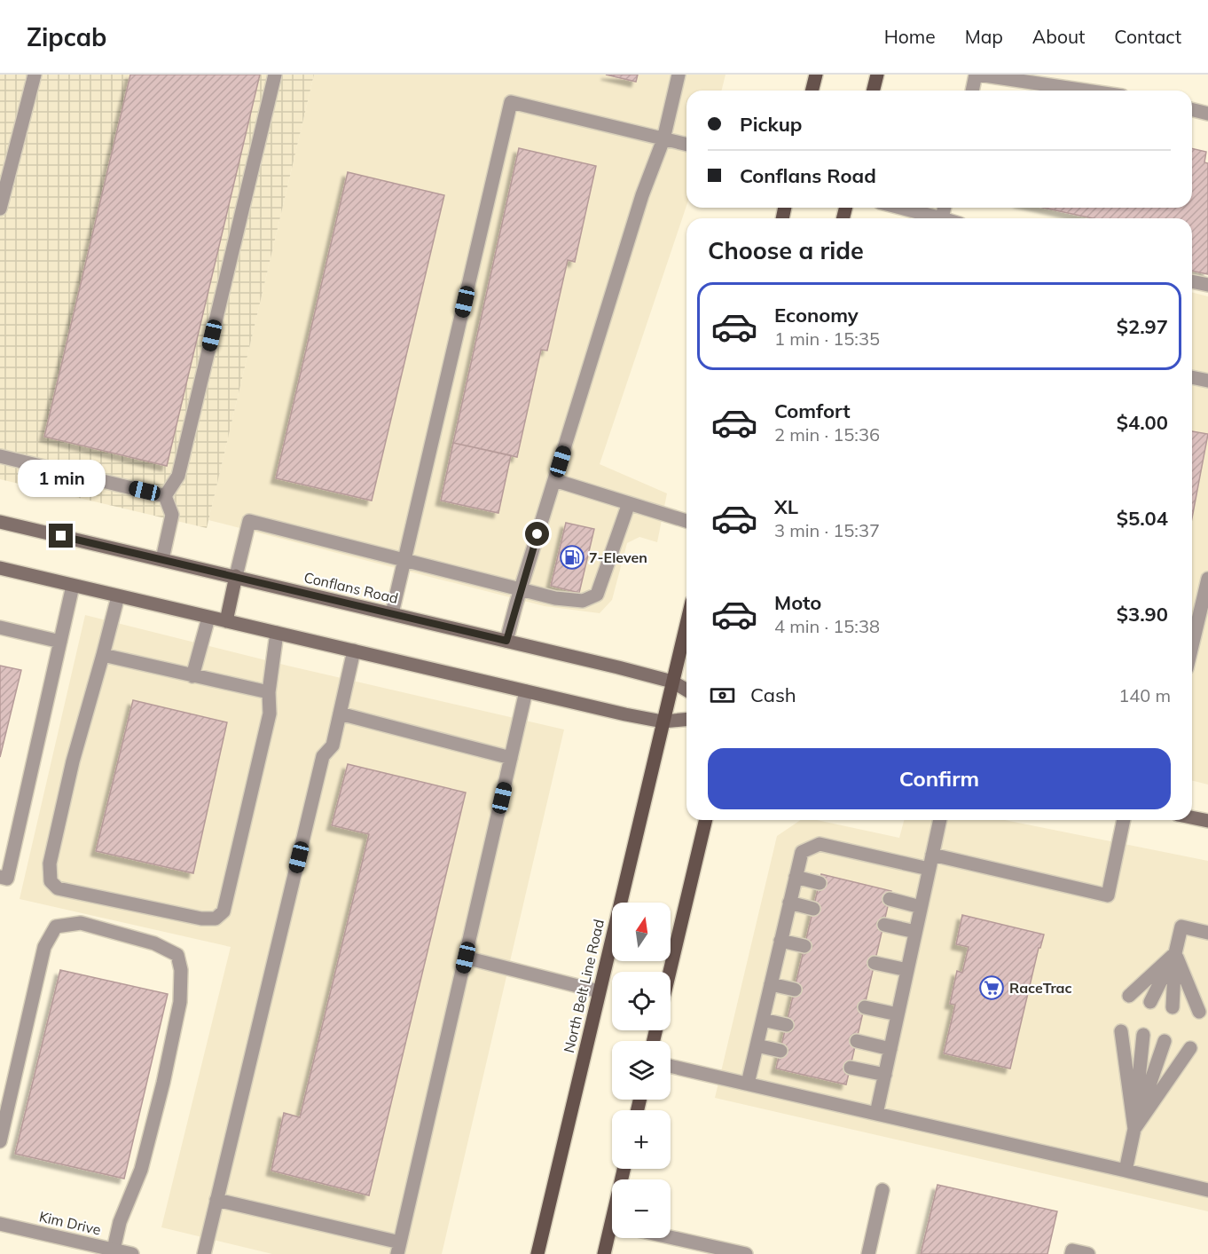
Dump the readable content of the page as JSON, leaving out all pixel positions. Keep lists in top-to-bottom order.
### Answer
{
  "streets": {
    "main road": ["Conflans Road", "North Belt Line Road"],
    "street": ["Kim Drive"]
  },
  "crossings": [
    ["Conflans Road", "North Belt Line Road"]
  ],
  "places": {
    "fuel station": ["7-Eleven"],
    "supermarket": ["RaceTrac"]
  },
  "north": "top",
  "page": {
    "header": "Zipcab",
    "nav": [
      "Home",
      "Map",
      "About",
      "Contact"
    ],
    "banner": ["Pickup", "Conflans Road"],
    "heading": "Choose a ride",
    "list": [
      {
        "name": "Economy",
        "note": "1 min · 15:35",
        "value": "$2.97"
      },
      {
        "name": "Comfort",
        "note": "2 min · 15:36",
        "value": "$4.00"
      },
      {
        "name": "XL",
        "note": "3 min · 15:37",
        "value": "$5.04"
      },
      {
        "name": "Moto",
        "note": "4 min · 15:38",
        "value": "$3.90"
      }
    ],
    "bubble": "1 min",
    "pay": ["Cash", "140 m"],
    "buttons": "Confirm",
    "map_buttons": ["+", "−"]
  }
}
